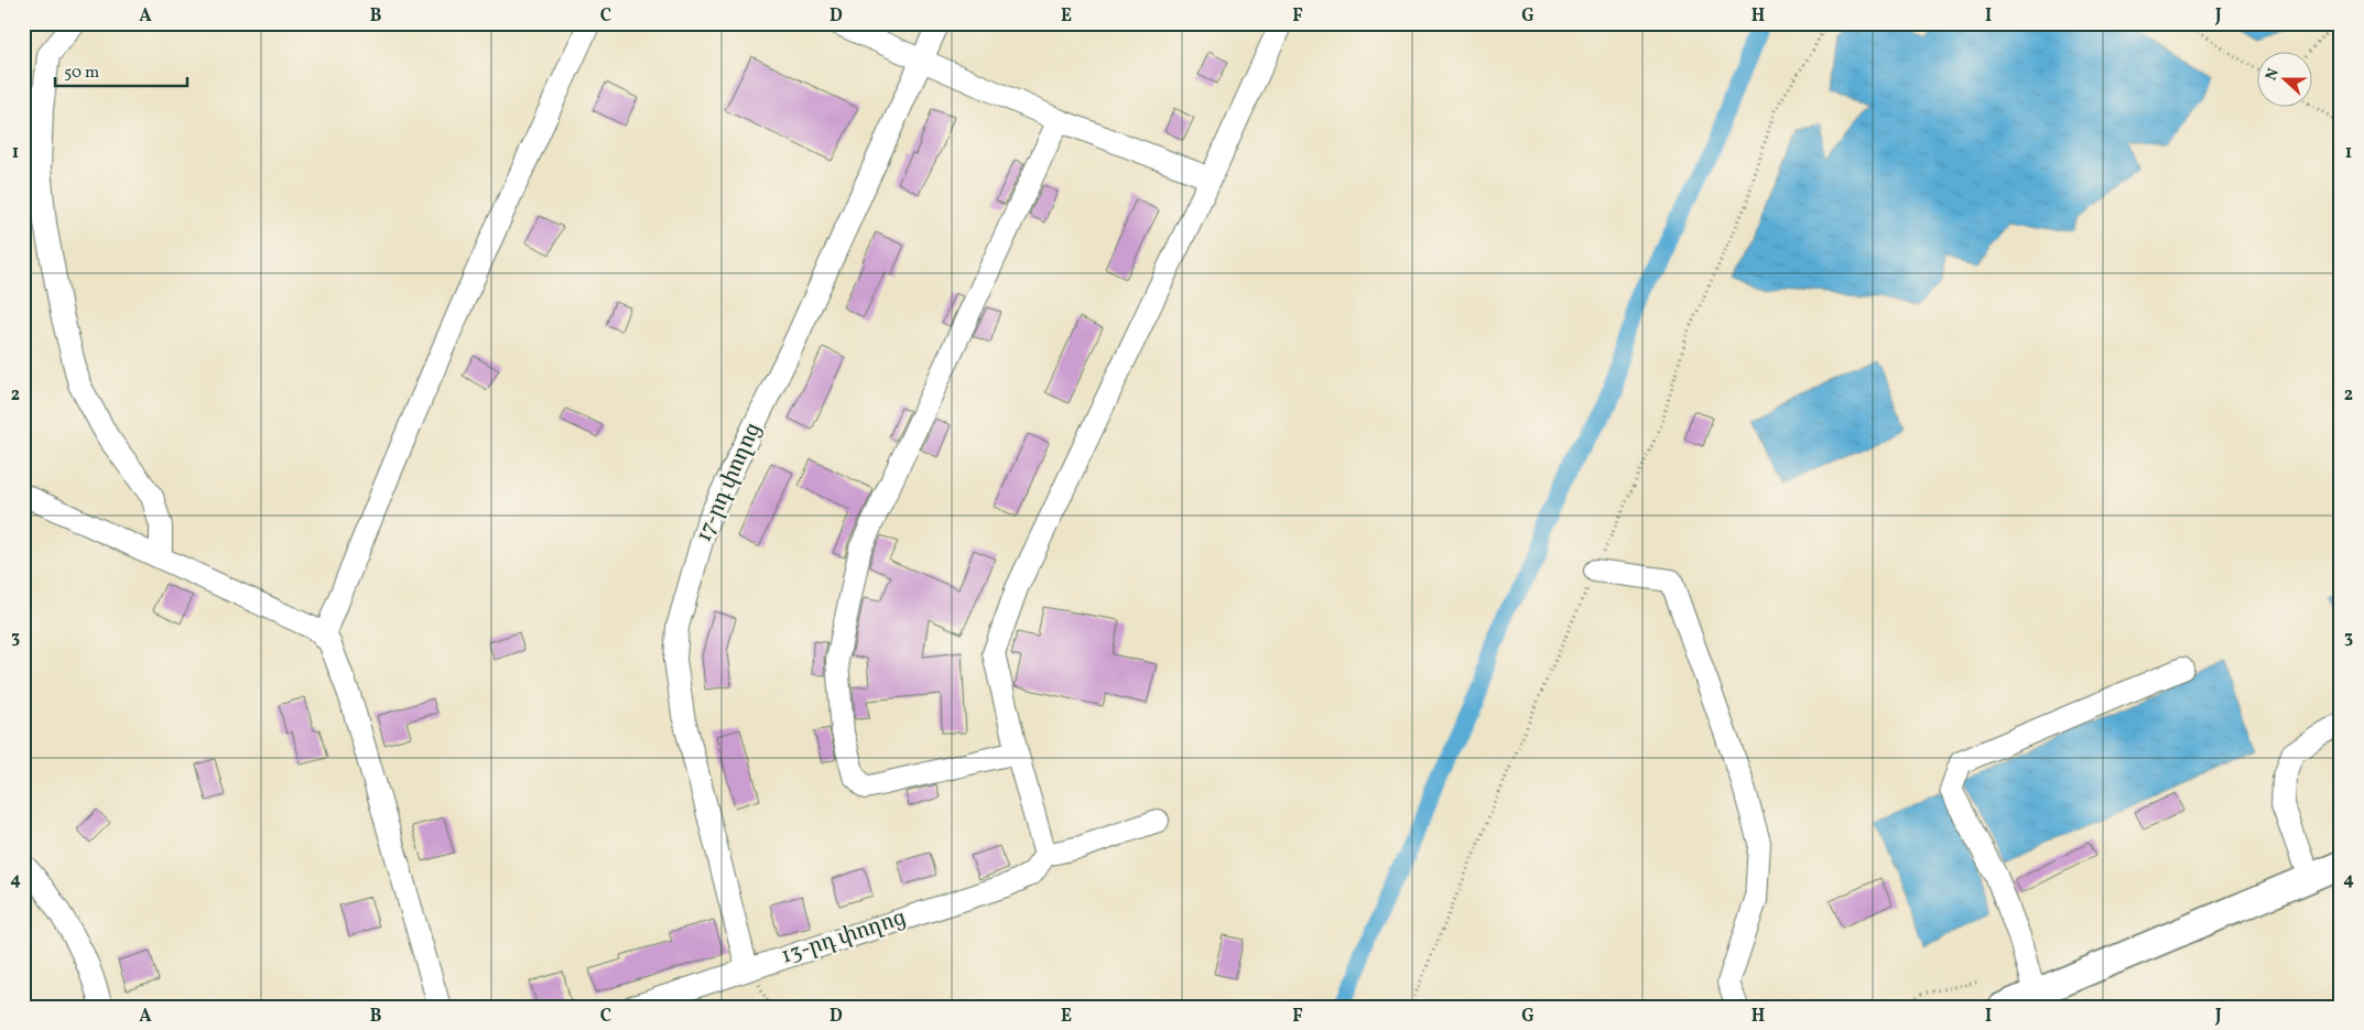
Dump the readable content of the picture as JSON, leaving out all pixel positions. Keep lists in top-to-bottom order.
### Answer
{
  "streets": {
    "street": ["17-րդ փողոց", "13-րդ փողոց"]
  },
  "crossings": [
    ["17-րդ փողոց", "13-րդ փողոց"]
  ],
  "scale_bar": "50 m",
  "north": "left",
  "grid": {
    "columns": [
      "A",
      "B",
      "C",
      "D",
      "E",
      "F",
      "G",
      "H",
      "I",
      "J"
    ],
    "rows": [
      "1",
      "2",
      "3",
      "4"
    ]
  }
}
